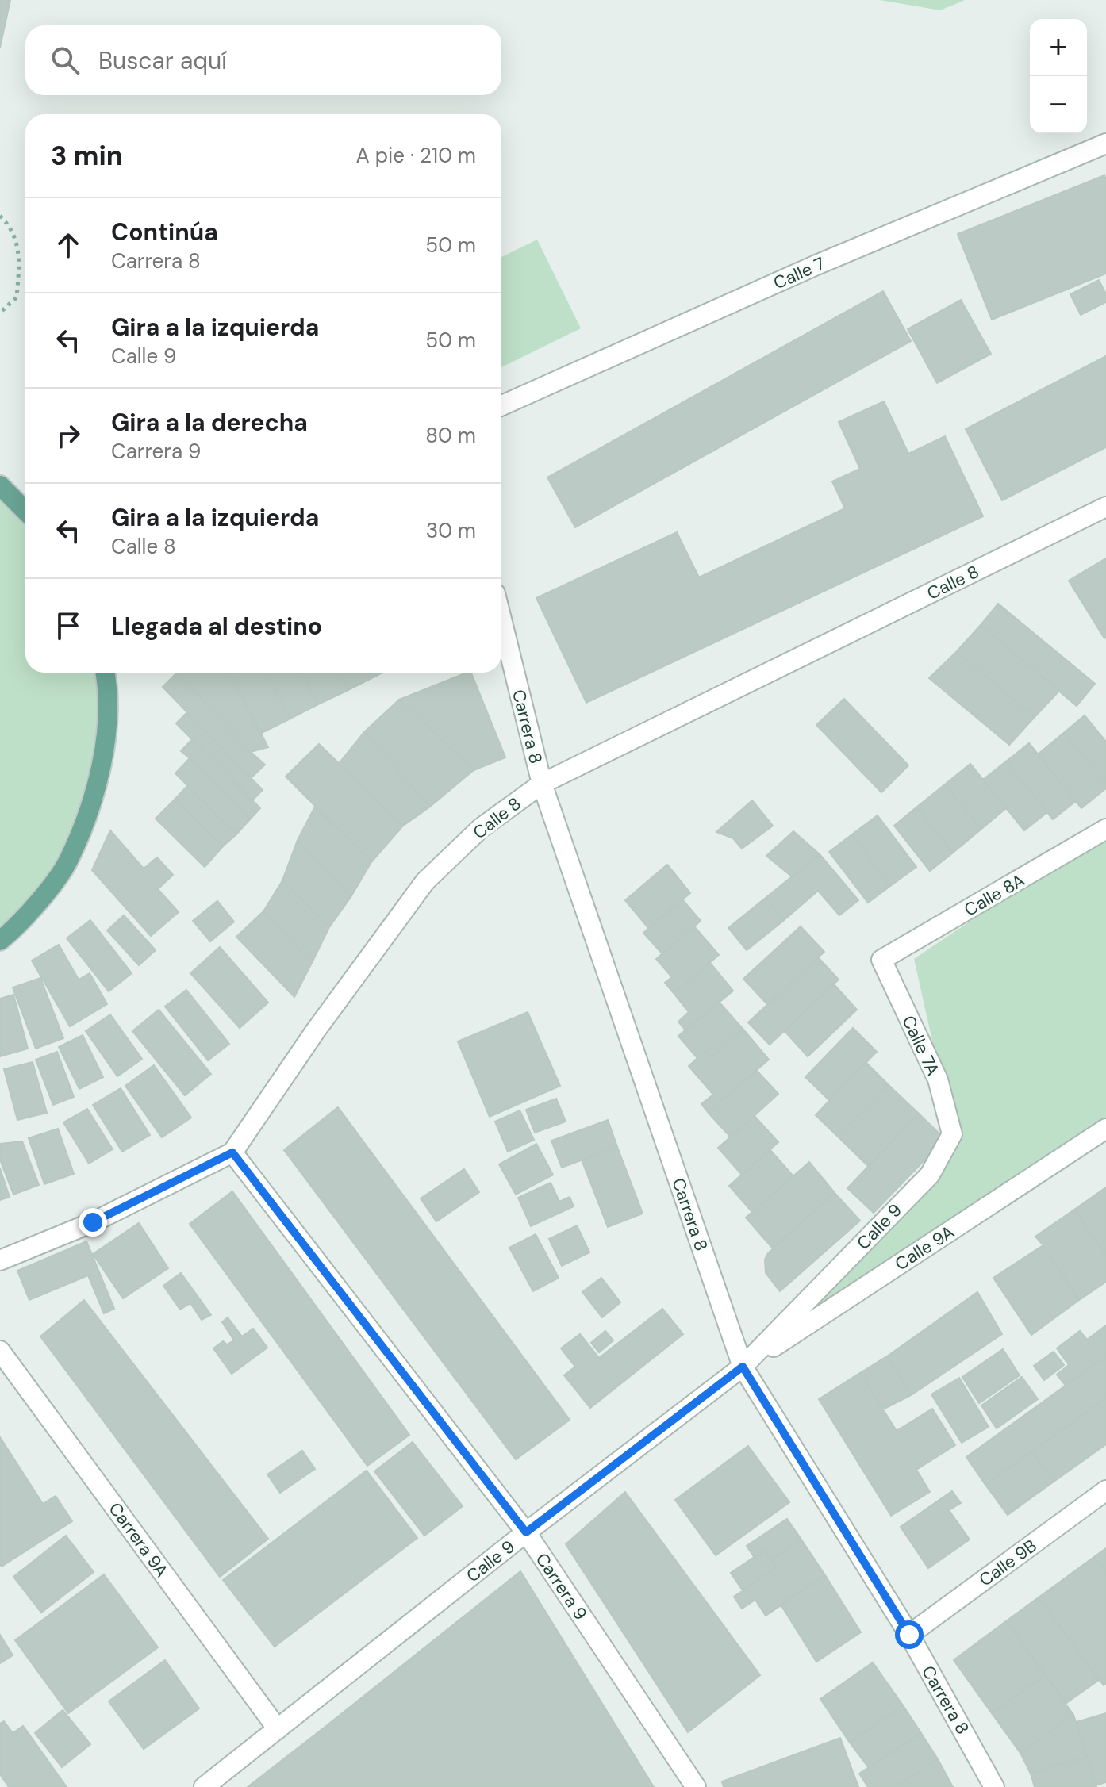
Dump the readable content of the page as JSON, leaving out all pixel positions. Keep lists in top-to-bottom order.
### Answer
{
  "streets": {
    "street": [
      "Calle 7",
      "Calle 8",
      "Carrera 8",
      "Calle 8A",
      "Calle 7A",
      "Calle 9",
      "Calle 9A",
      "Carrera 9A",
      "Calle 9B",
      "Carrera 9"
    ]
  },
  "crossings": [
    ["Calle 8", "Carrera 8"],
    ["Calle 8", "Carrera 9"],
    ["Carrera 8", "Calle 9"],
    ["Carrera 8", "Calle 9A"],
    ["Carrera 8", "Calle 9B"],
    ["Calle 8A", "Calle 7A"],
    ["Calle 7A", "Calle 9"],
    ["Calle 9", "Calle 9A"],
    ["Calle 9", "Carrera 9A"],
    ["Calle 9", "Carrera 9"]
  ],
  "page": {
    "map_buttons": ["+", "−"],
    "search": "Buscar aquí",
    "heading": ["3 min", "A pie · 210 m"],
    "list": [
      ["Continúa", "Carrera 8", "50 m"],
      ["Gira a la izquierda", "Calle 9", "50 m"],
      ["Gira a la derecha", "Carrera 9", "80 m"],
      ["Gira a la izquierda", "Calle 8", "30 m"],
      "Llegada al destino"
    ]
  }
}
